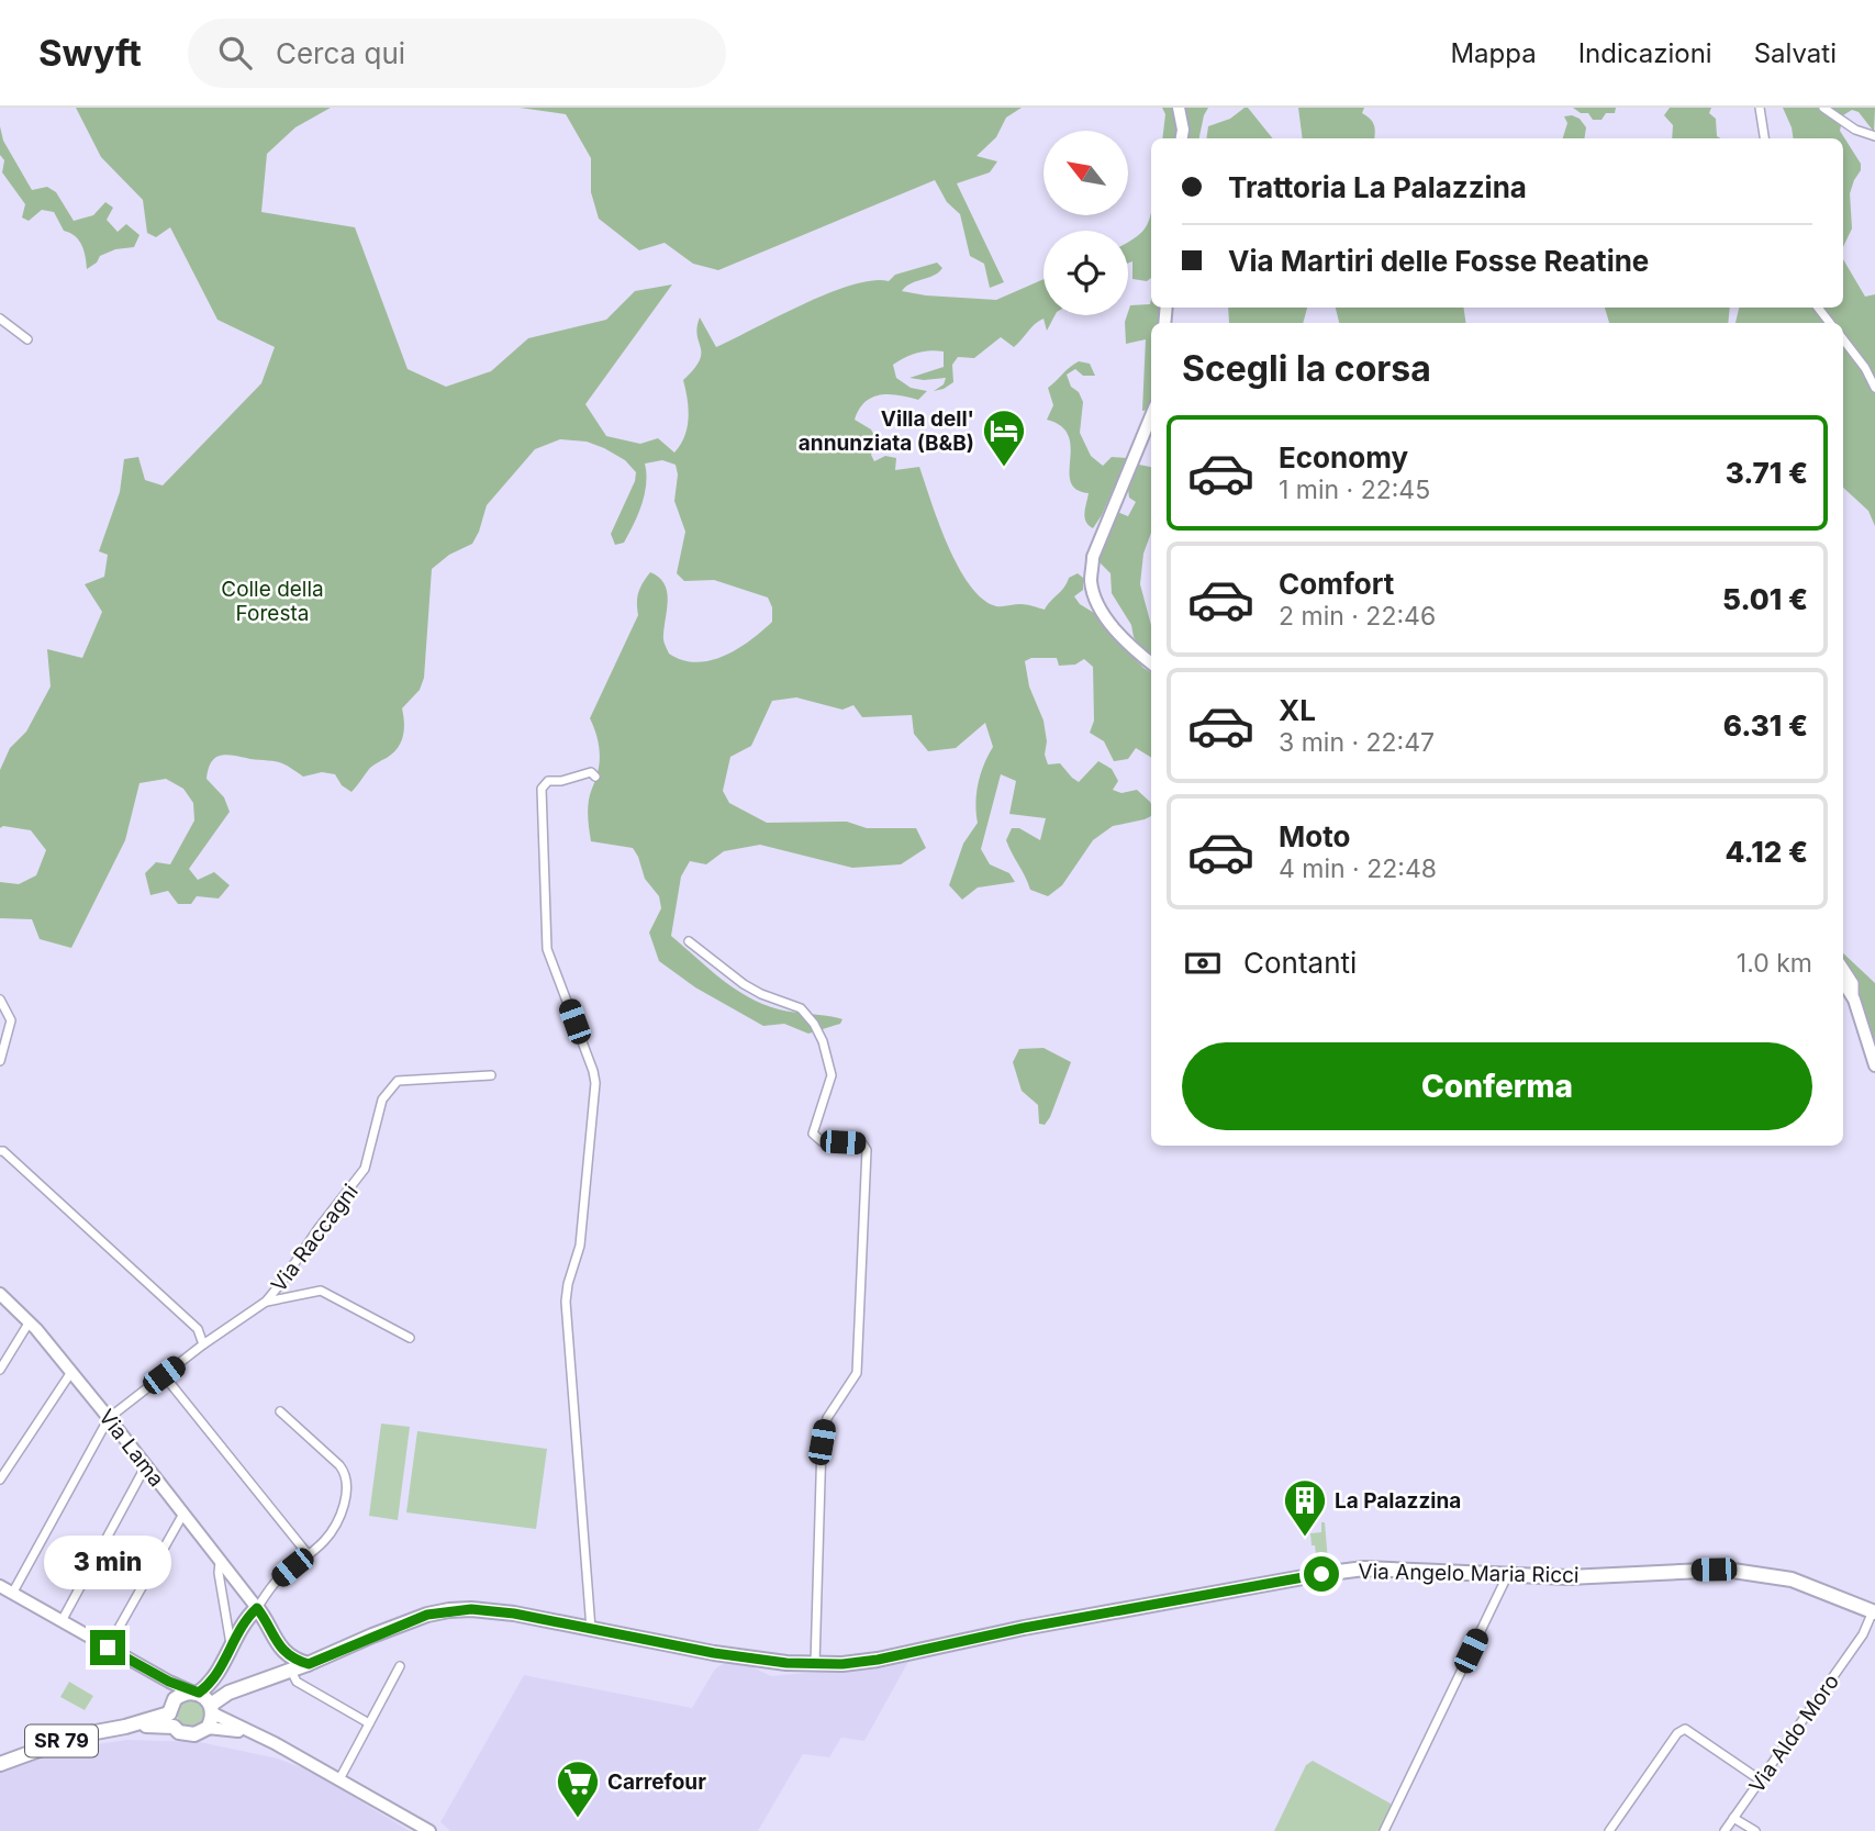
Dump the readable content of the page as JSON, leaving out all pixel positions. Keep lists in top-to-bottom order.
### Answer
{
  "streets": {
    "main road": ["Via Lama", "Via Angelo Maria Ricci", "SR 79"],
    "street": ["Via Raccagni", "Via Aldo Moro"]
  },
  "crossings": [
    ["Via Raccagni", "Via Lama"],
    ["Via Lama", "Via Angelo Maria Ricci"],
    ["Via Angelo Maria Ricci", "Via Aldo Moro"],
    ["Via Angelo Maria Ricci", "SR 79"]
  ],
  "parks": ["Colle della Foresta"],
  "places": {
    "hotel": ["Villa dell' annunziata (B&B)"],
    "building": ["La Palazzina"],
    "supermarket": ["Carrefour"]
  },
  "north": "top left",
  "page": {
    "header": "Swyft",
    "search": "Cerca qui",
    "nav": ["Mappa", "Indicazioni", "Salvati"],
    "banner": ["Trattoria La Palazzina", "Via Martiri delle Fosse Reatine"],
    "heading": "Scegli la corsa",
    "list": [
      {
        "name": "Economy",
        "note": "1 min · 22:45",
        "value": "3.71 €"
      },
      {
        "name": "Comfort",
        "note": "2 min · 22:46",
        "value": "5.01 €"
      },
      {
        "name": "XL",
        "note": "3 min · 22:47",
        "value": "6.31 €"
      },
      {
        "name": "Moto",
        "note": "4 min · 22:48",
        "value": "4.12 €"
      }
    ],
    "pay": ["Contanti", "1.0 km"],
    "buttons": "Conferma",
    "bubble": "3 min"
  }
}
